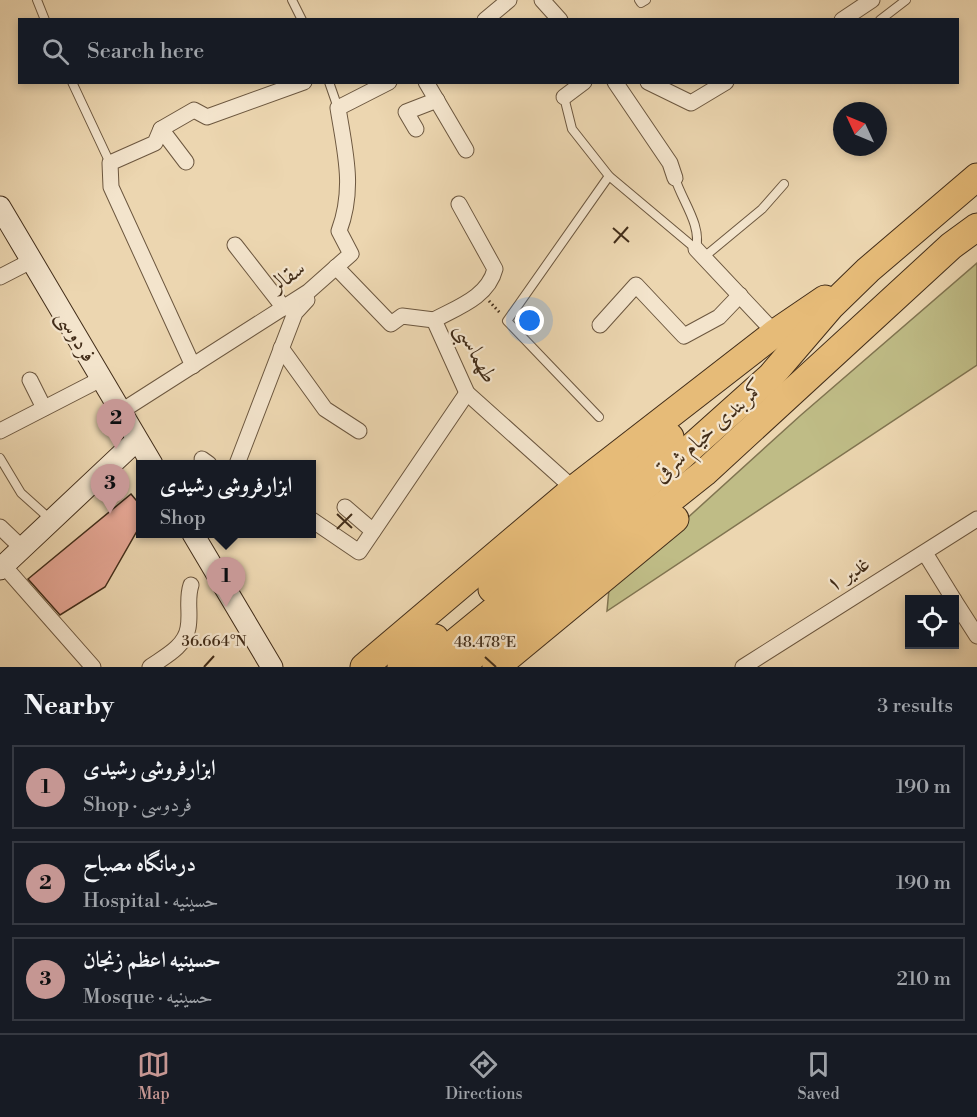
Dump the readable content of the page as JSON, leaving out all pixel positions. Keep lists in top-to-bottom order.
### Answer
{
  "streets": {
    "highway": ["کمربندی خیام شرقی"],
    "main road": ["فردوسی"],
    "street": ["سقالر", "طهماسبی", "غدیر ۱"]
  },
  "crossings": [
    ["سقالر", "فردوسی"],
    ["سقالر", "طهماسبی"]
  ],
  "north": "top left",
  "page": {
    "search": "Search here",
    "pins": ["2", "3", "1"],
    "popup": ["ابزارفروشی رشیدی", "Shop"],
    "heading": ["Nearby", "3 results"],
    "list": [
      {
        "mark": "1",
        "name": "ابزارفروشی رشیدی",
        "note": "Shop · فردوسی",
        "value": "190 m"
      },
      {
        "mark": "2",
        "name": "درمانگاه مصباح",
        "note": "Hospital · حسینیه",
        "value": "190 m"
      },
      {
        "mark": "3",
        "name": "حسینیه اعظم زنجان",
        "note": "Mosque · حسینیه",
        "value": "210 m"
      }
    ],
    "nav": ["Map", "Directions", "Saved"]
  },
  "coordinates": ["36.664°N", "48.478°E"]
}
